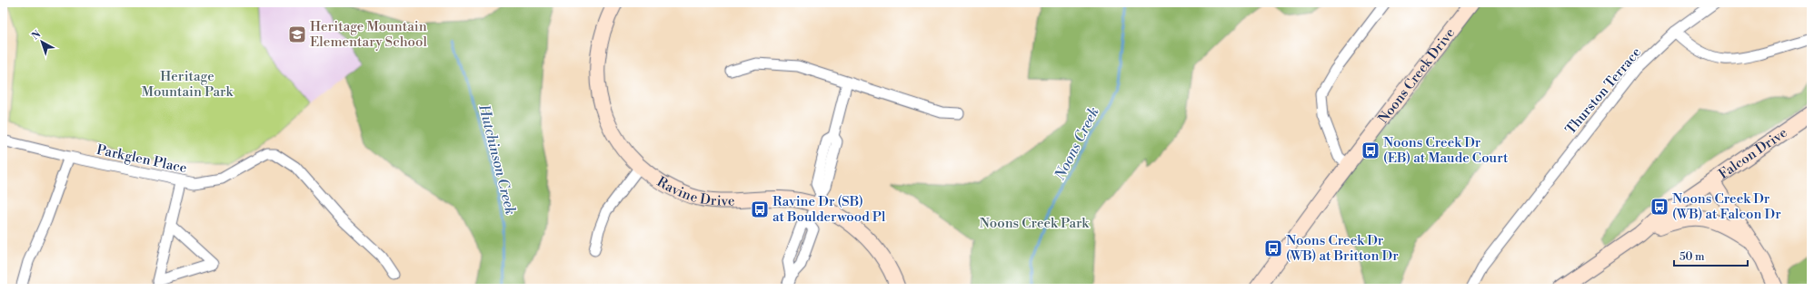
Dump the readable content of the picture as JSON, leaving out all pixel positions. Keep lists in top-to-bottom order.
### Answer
{
  "streets": {
    "street": [
      "Noons Creek Drive",
      "Thurston Terrace",
      "Falcon Drive",
      "Parkglen Place",
      "Ravine Drive"
    ]
  },
  "water": ["Noons Creek", "Hutchinson Creek"],
  "parks": ["Heritage Mountain Park", "Noons Creek Park"],
  "places": {
    "school or university": ["Heritage Mountain Elementary School"],
    "bus stop": [
      "Noons Creek Dr (EB) at Maude Court",
      "Noons Creek Dr (WB) at Falcon Dr",
      "Ravine Dr (SB) at Boulderwood Pl",
      "Noons Creek Dr (WB) at Britton Dr"
    ]
  },
  "scale_bar": "50 m",
  "north": "top left"
}
